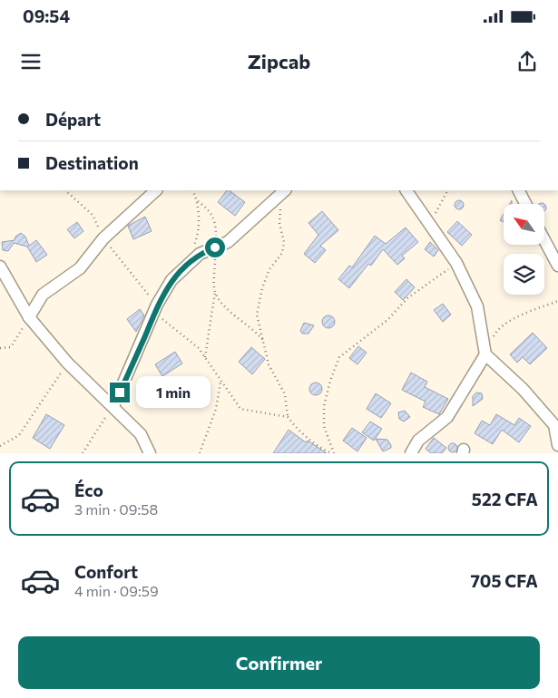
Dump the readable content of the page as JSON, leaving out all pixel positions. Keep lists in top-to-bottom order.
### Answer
{
  "north": "top left",
  "page": {
    "status": "09:54",
    "header": "Zipcab",
    "banner": ["Départ", "Destination"],
    "bubble": "1 min",
    "list": [
      {
        "name": "Éco",
        "note": "3 min · 09:58",
        "value": "522 CFA"
      },
      {
        "name": "Confort",
        "note": "4 min · 09:59",
        "value": "705 CFA"
      }
    ],
    "buttons": "Confirmer"
  }
}
